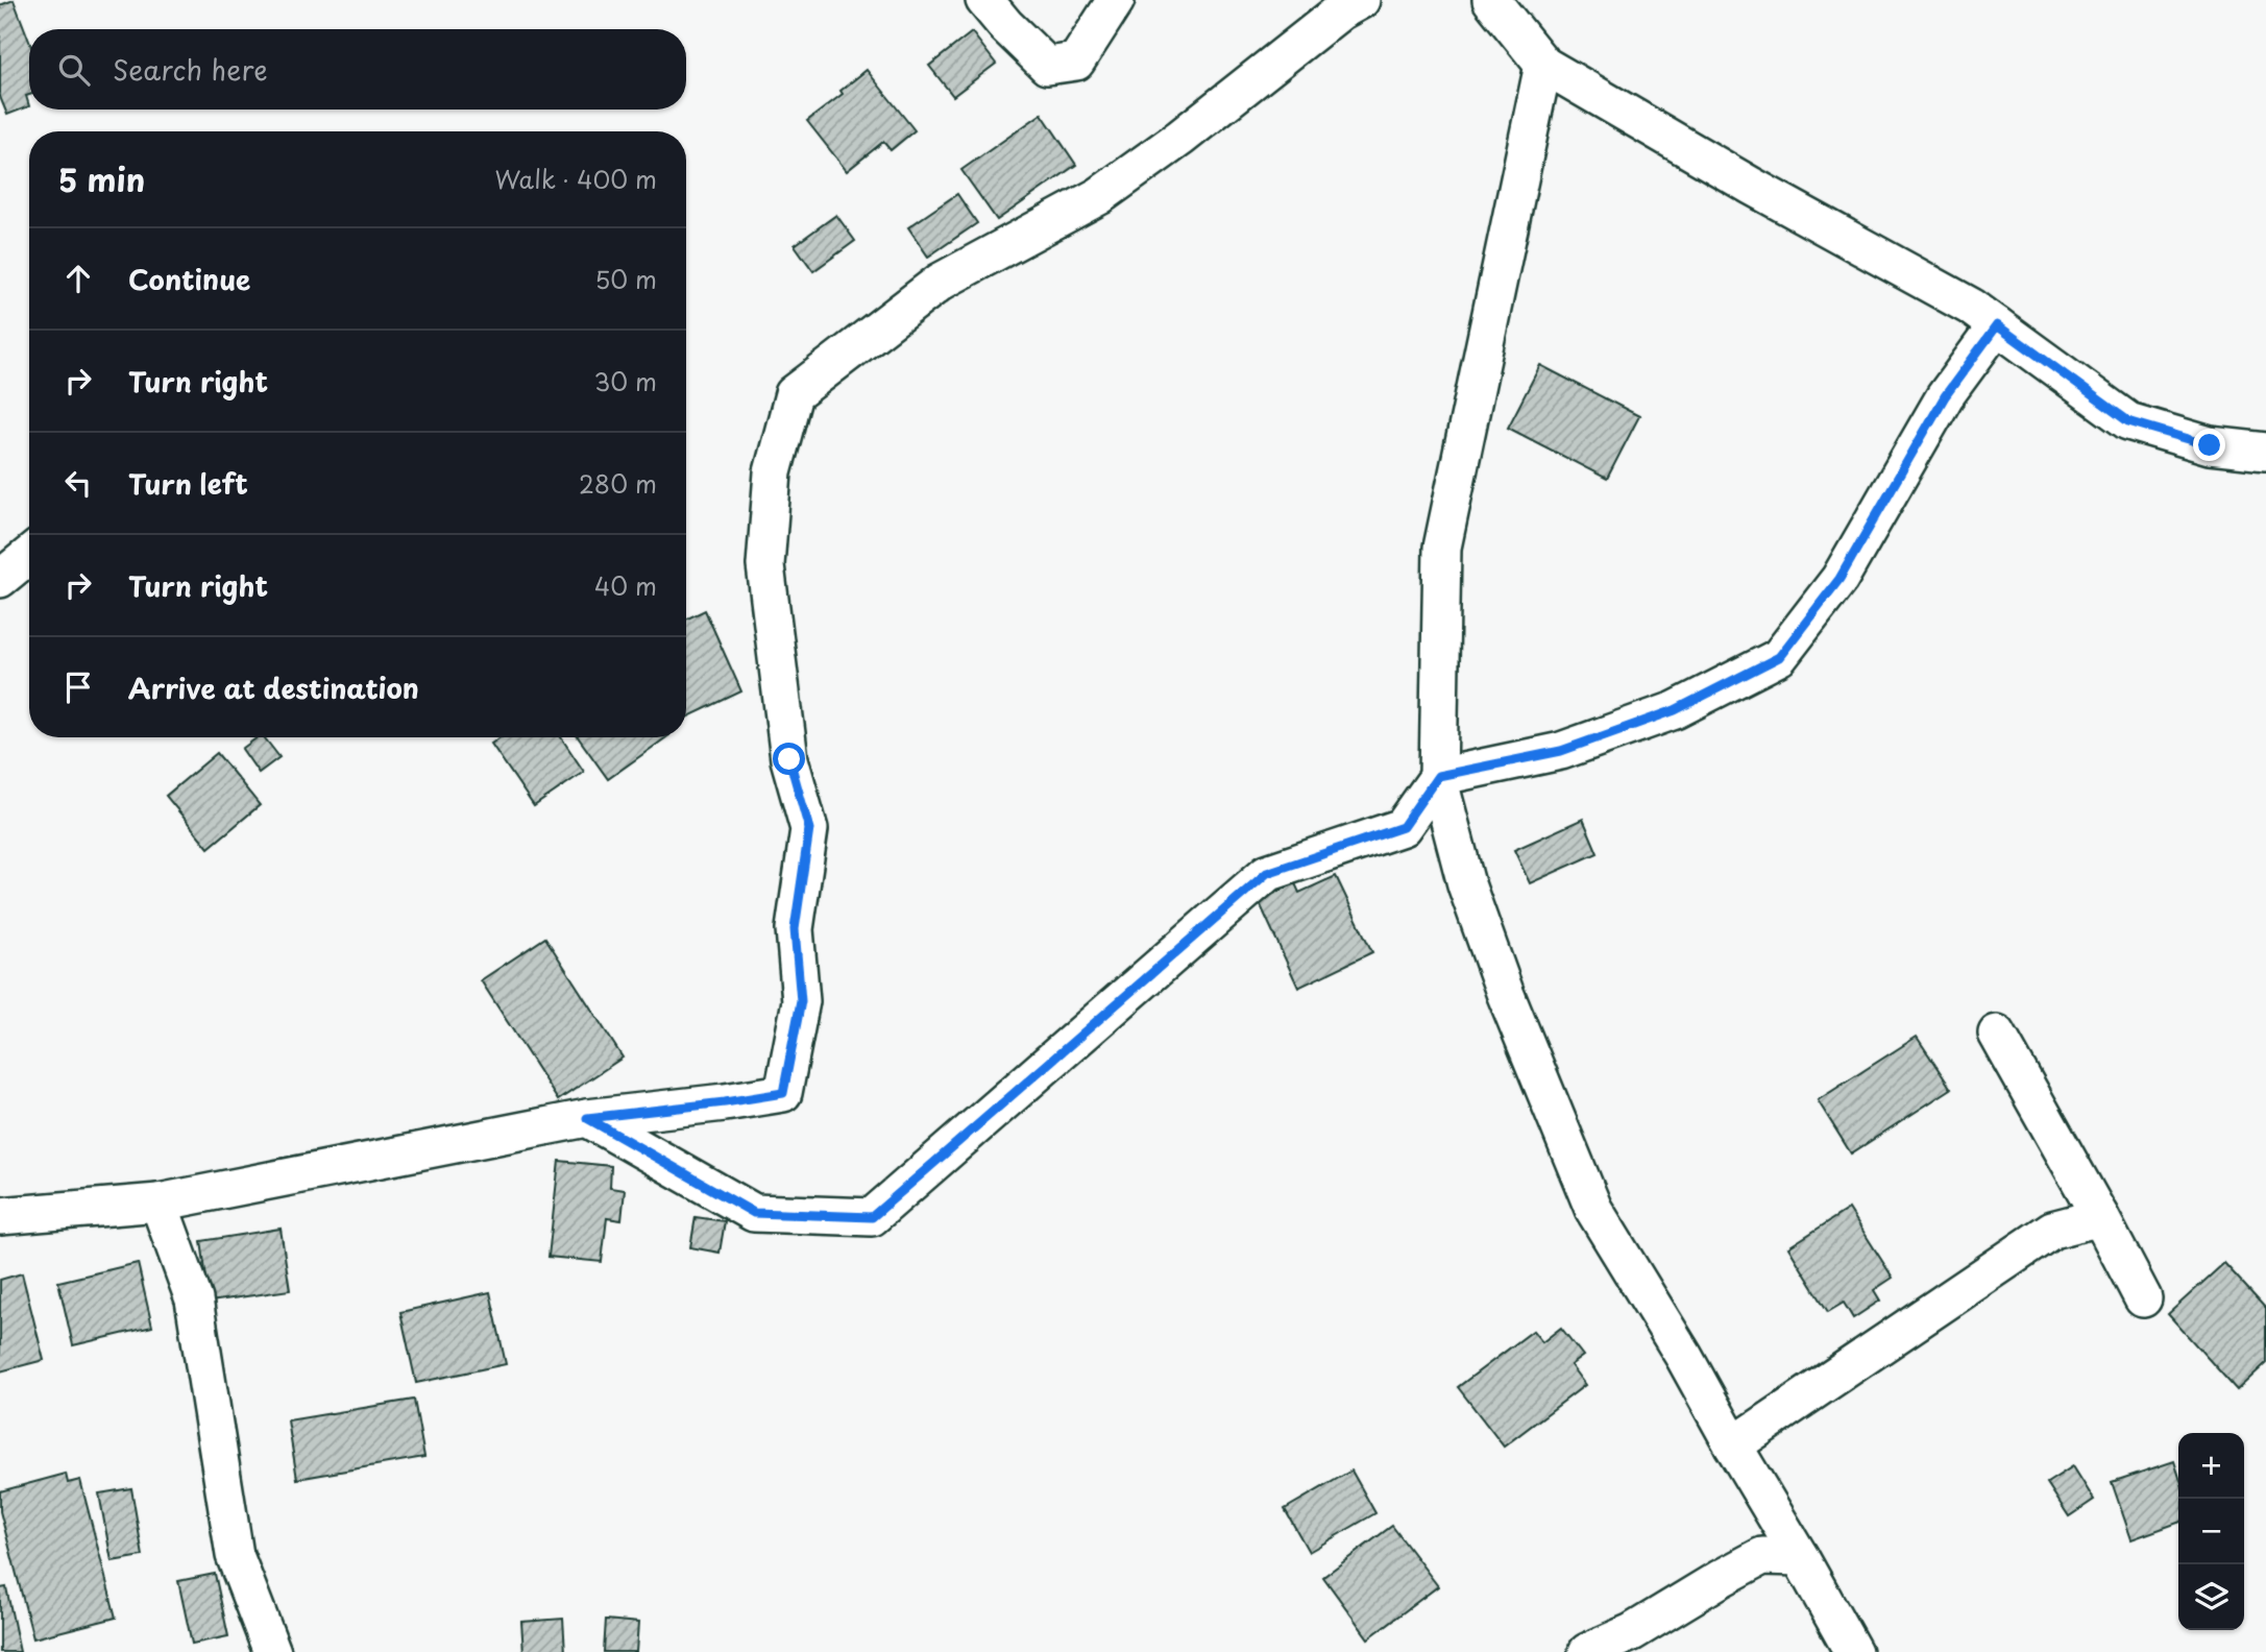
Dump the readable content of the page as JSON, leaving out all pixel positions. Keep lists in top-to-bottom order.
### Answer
{
  "page": {
    "search": "Search here",
    "heading": ["5 min", "Walk · 400 m"],
    "list": [
      ["Continue", "50 m"],
      ["Turn right", "30 m"],
      ["Turn left", "280 m"],
      ["Turn right", "40 m"],
      "Arrive at destination"
    ],
    "map_buttons": ["+", "−"]
  }
}
